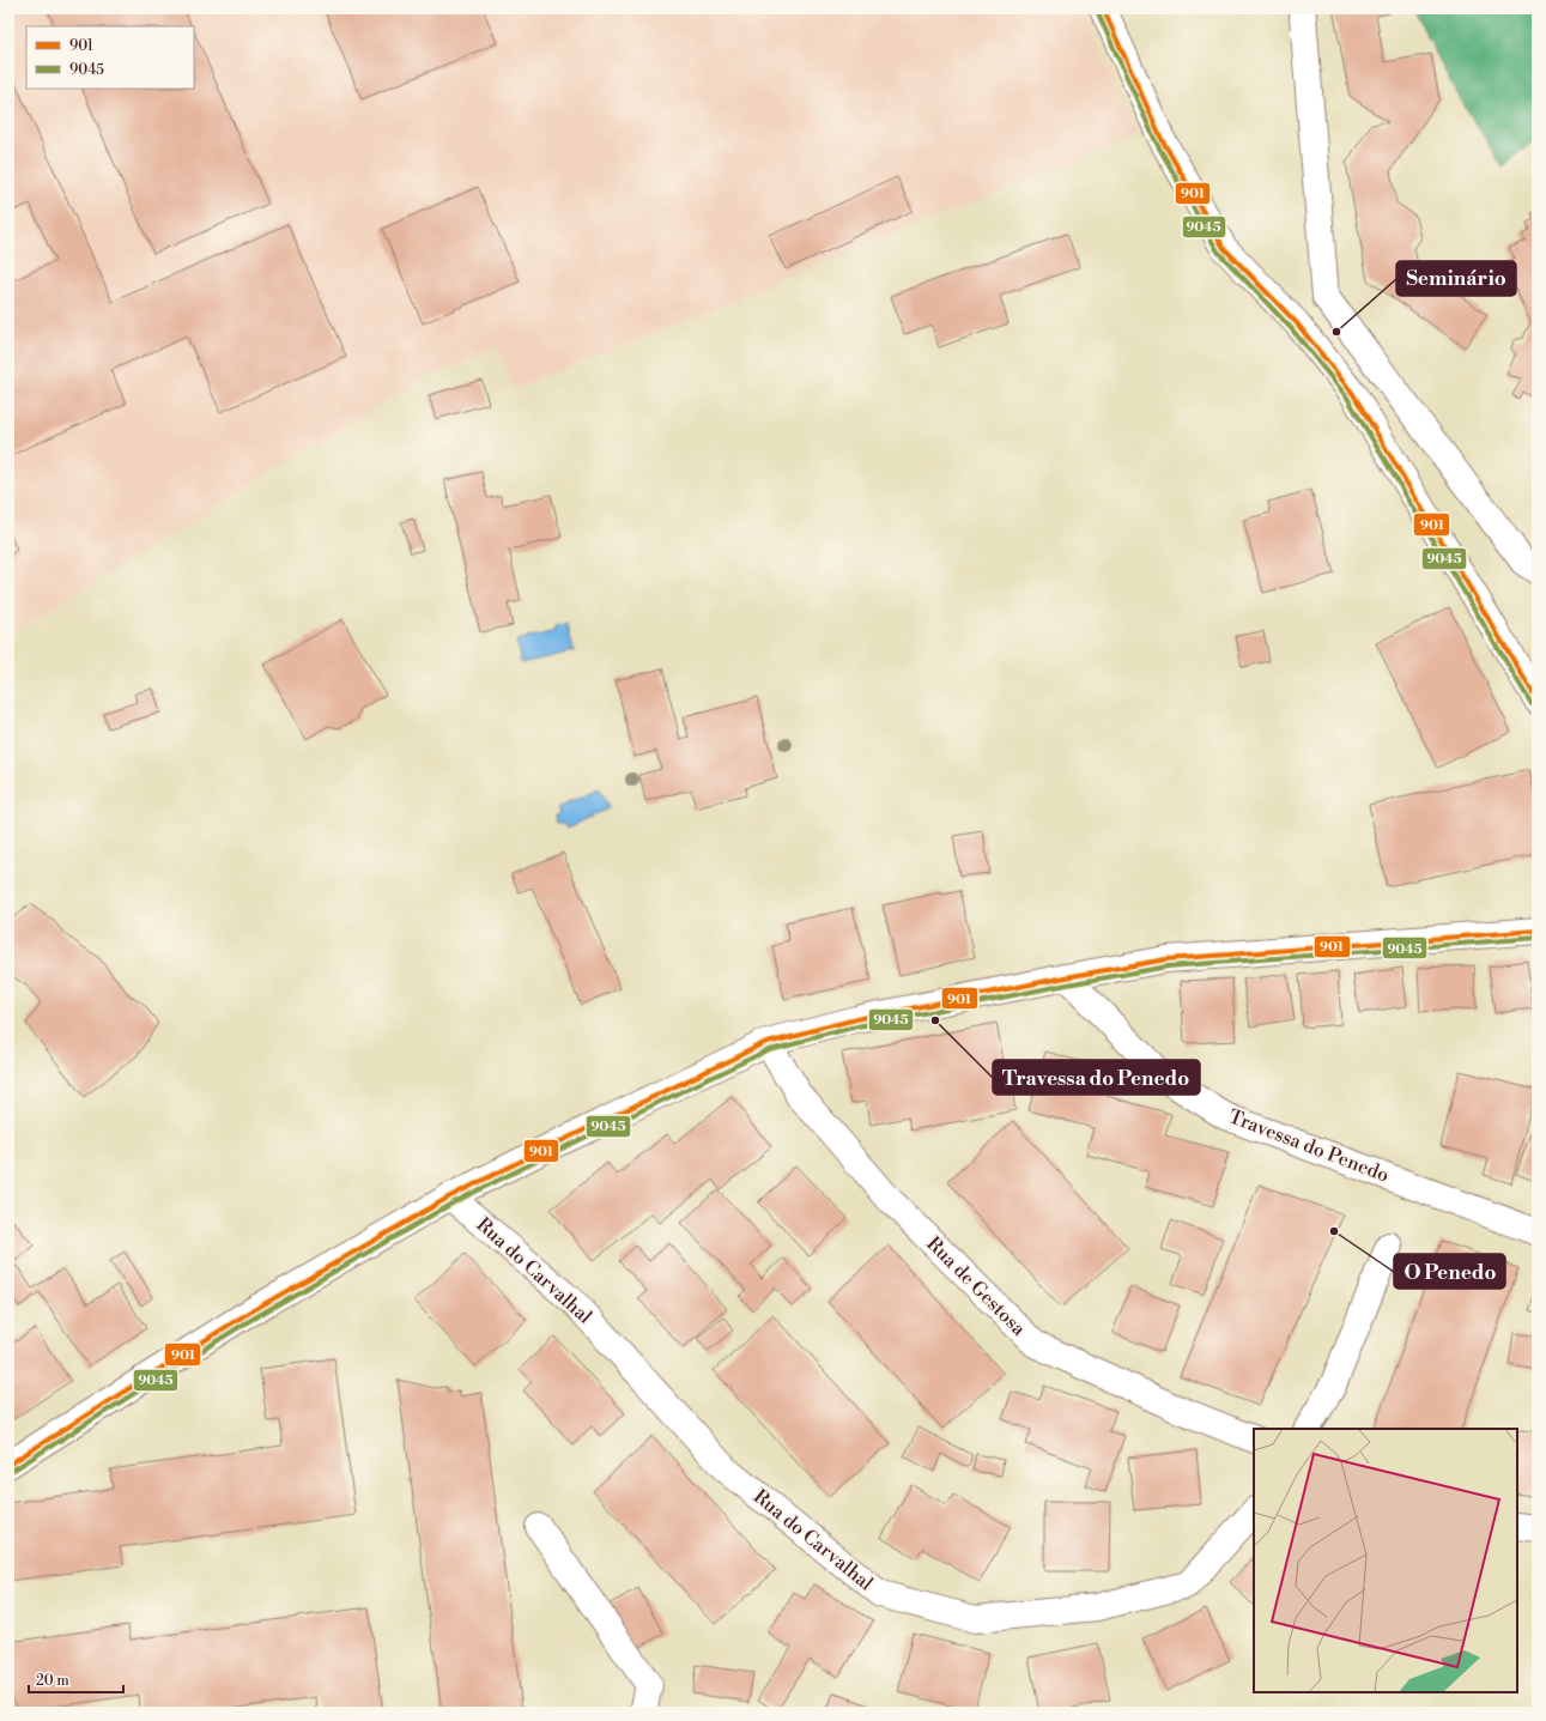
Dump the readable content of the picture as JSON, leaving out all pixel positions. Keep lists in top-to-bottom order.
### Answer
{
  "streets": {
    "street": ["Travessa do Penedo", "Rua do Carvalhal", "Rua de Gestosa"]
  },
  "places": ["Seminário", "Travessa do Penedo", "O Penedo"],
  "lines": ["transit line 901", "transit line 9045"],
  "legend": ["901", "9045"],
  "scale_bar": "20 m"
}
